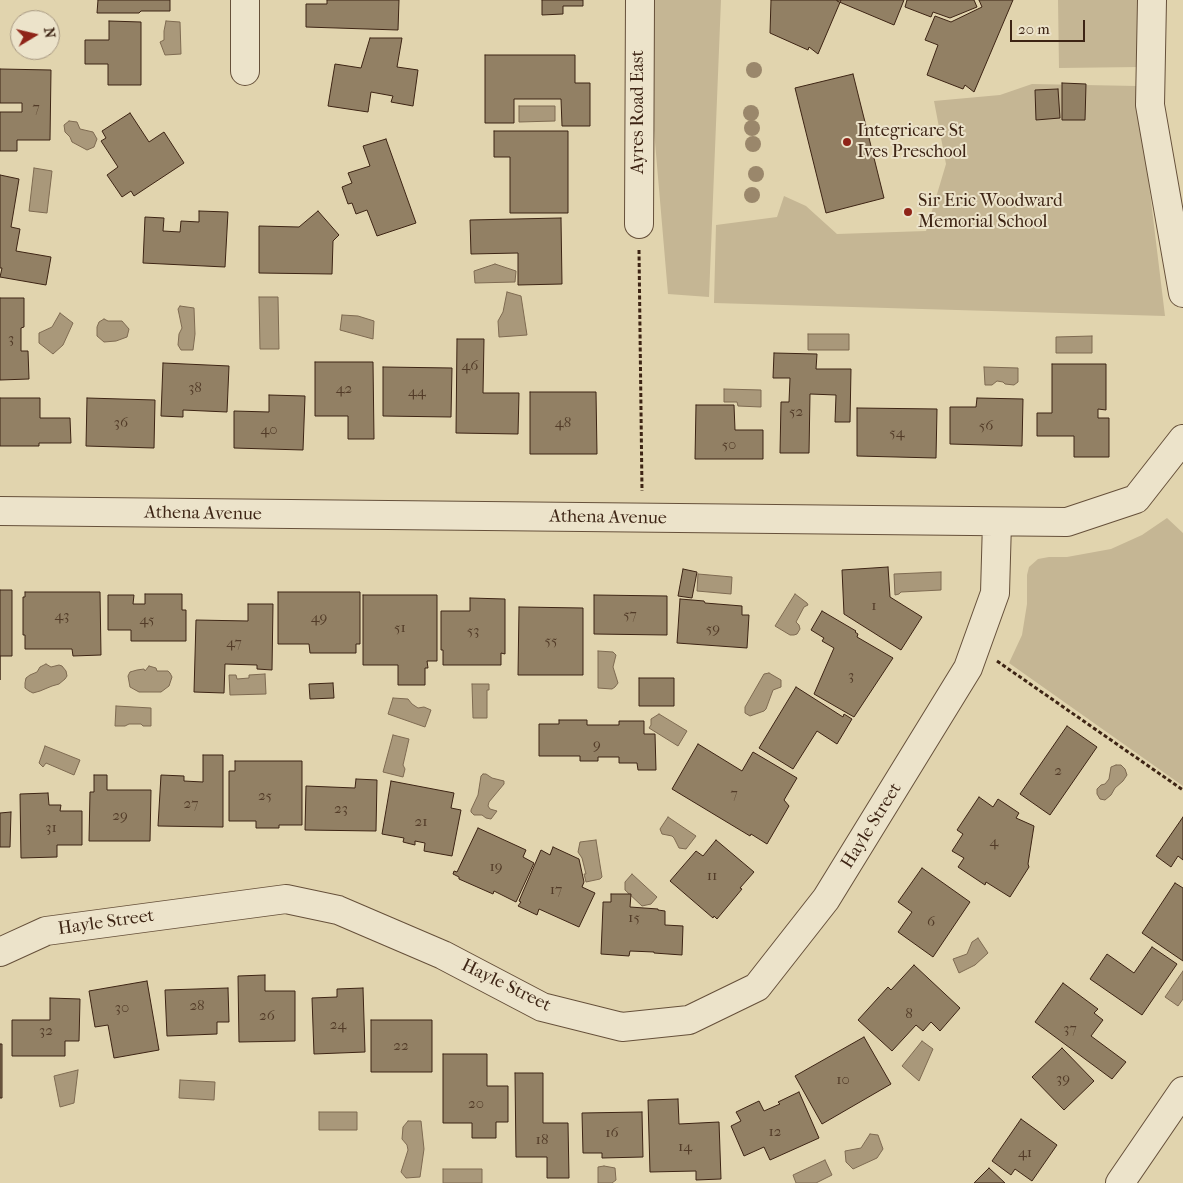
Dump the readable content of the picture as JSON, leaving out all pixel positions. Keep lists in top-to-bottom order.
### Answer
{
  "streets": {
    "street": ["Ayres Road East", "Athena Avenue", "Hayle Street"]
  },
  "crossings": [
    ["Athena Avenue", "Hayle Street"]
  ],
  "places": ["Integricare St Ives Preschool", "Sir Eric Woodward Memorial School"],
  "house_numbers": [
    "7",
    "3",
    "46",
    "38",
    "42",
    "44",
    "52",
    "36",
    "48",
    "56",
    "40",
    "54",
    "50",
    "1",
    "57",
    "43",
    "49",
    "45",
    "51",
    "59",
    "53",
    "55",
    "47",
    "3",
    "9",
    "2",
    "7",
    "25",
    "27",
    "23",
    "29",
    "21",
    "31",
    "4",
    "19",
    "11",
    "17",
    "15",
    "6",
    "28",
    "30",
    "8",
    "26",
    "24",
    "37",
    "32",
    "22",
    "39",
    "10",
    "20",
    "12",
    "16",
    "18",
    "14",
    "41"
  ],
  "scale_bar": "20 m",
  "north": "right"
}
